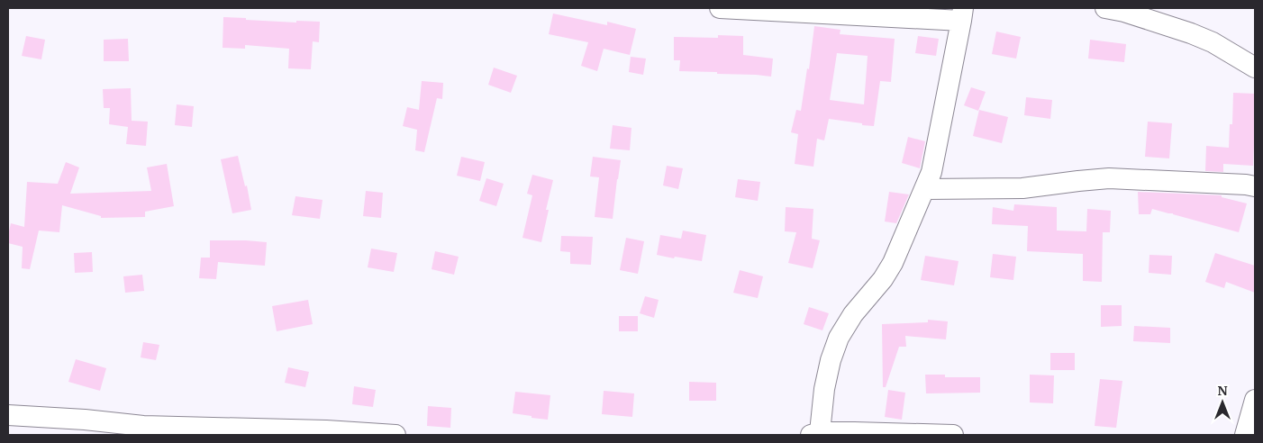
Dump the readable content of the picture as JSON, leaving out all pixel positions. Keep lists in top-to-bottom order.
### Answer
{
  "north": "top"
}
